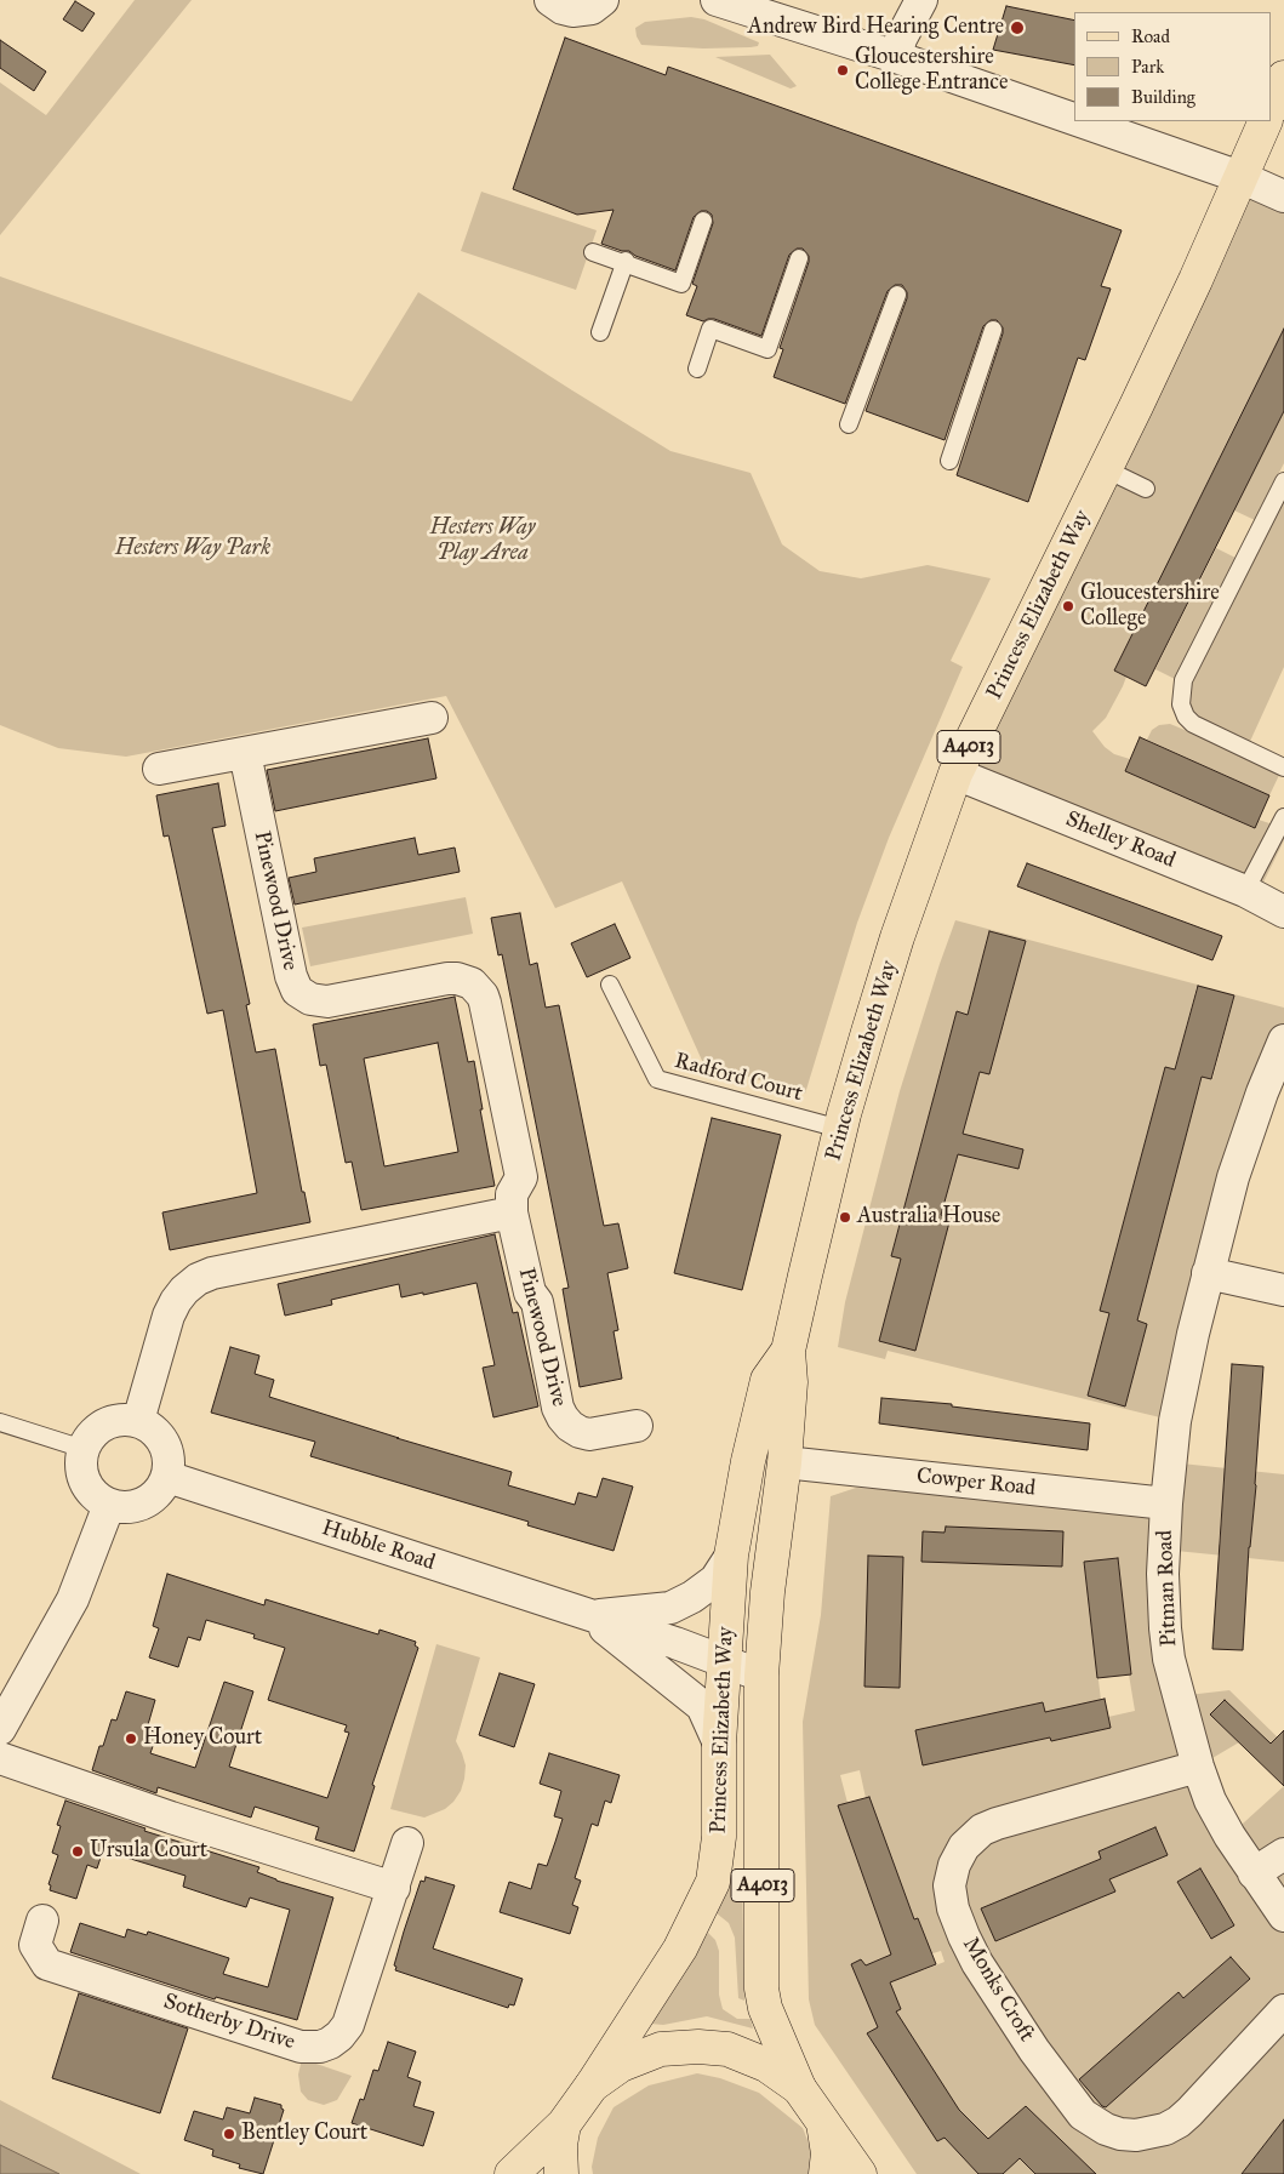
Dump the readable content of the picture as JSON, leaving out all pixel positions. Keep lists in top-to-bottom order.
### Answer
{
  "streets": {
    "main road": ["Princess Elizabeth Way", "A4013"],
    "street": [
      "Shelley Road",
      "Pinewood Drive",
      "Cowper Road",
      "Hubble Road",
      "Pitman Road",
      "Monks Croft",
      "Sotherby Drive"
    ],
    "lane": ["Radford Court"]
  },
  "crossings": [
    ["Princess Elizabeth Way", "Shelley Road"],
    ["Princess Elizabeth Way", "Radford Court"],
    ["Princess Elizabeth Way", "Cowper Road"],
    ["Princess Elizabeth Way", "Hubble Road"],
    ["Cowper Road", "Pitman Road"],
    ["Pitman Road", "Monks Croft"]
  ],
  "parks": ["Hesters Way Play Area", "Hesters Way Park"],
  "places": [
    "Andrew Bird Hearing Centre",
    "Gloucestershire College Entrance",
    "Gloucestershire College",
    "Australia House",
    "Honey Court",
    "Ursula Court",
    "Bentley Court"
  ],
  "legend": ["Road", "Park", "Building"]
}
